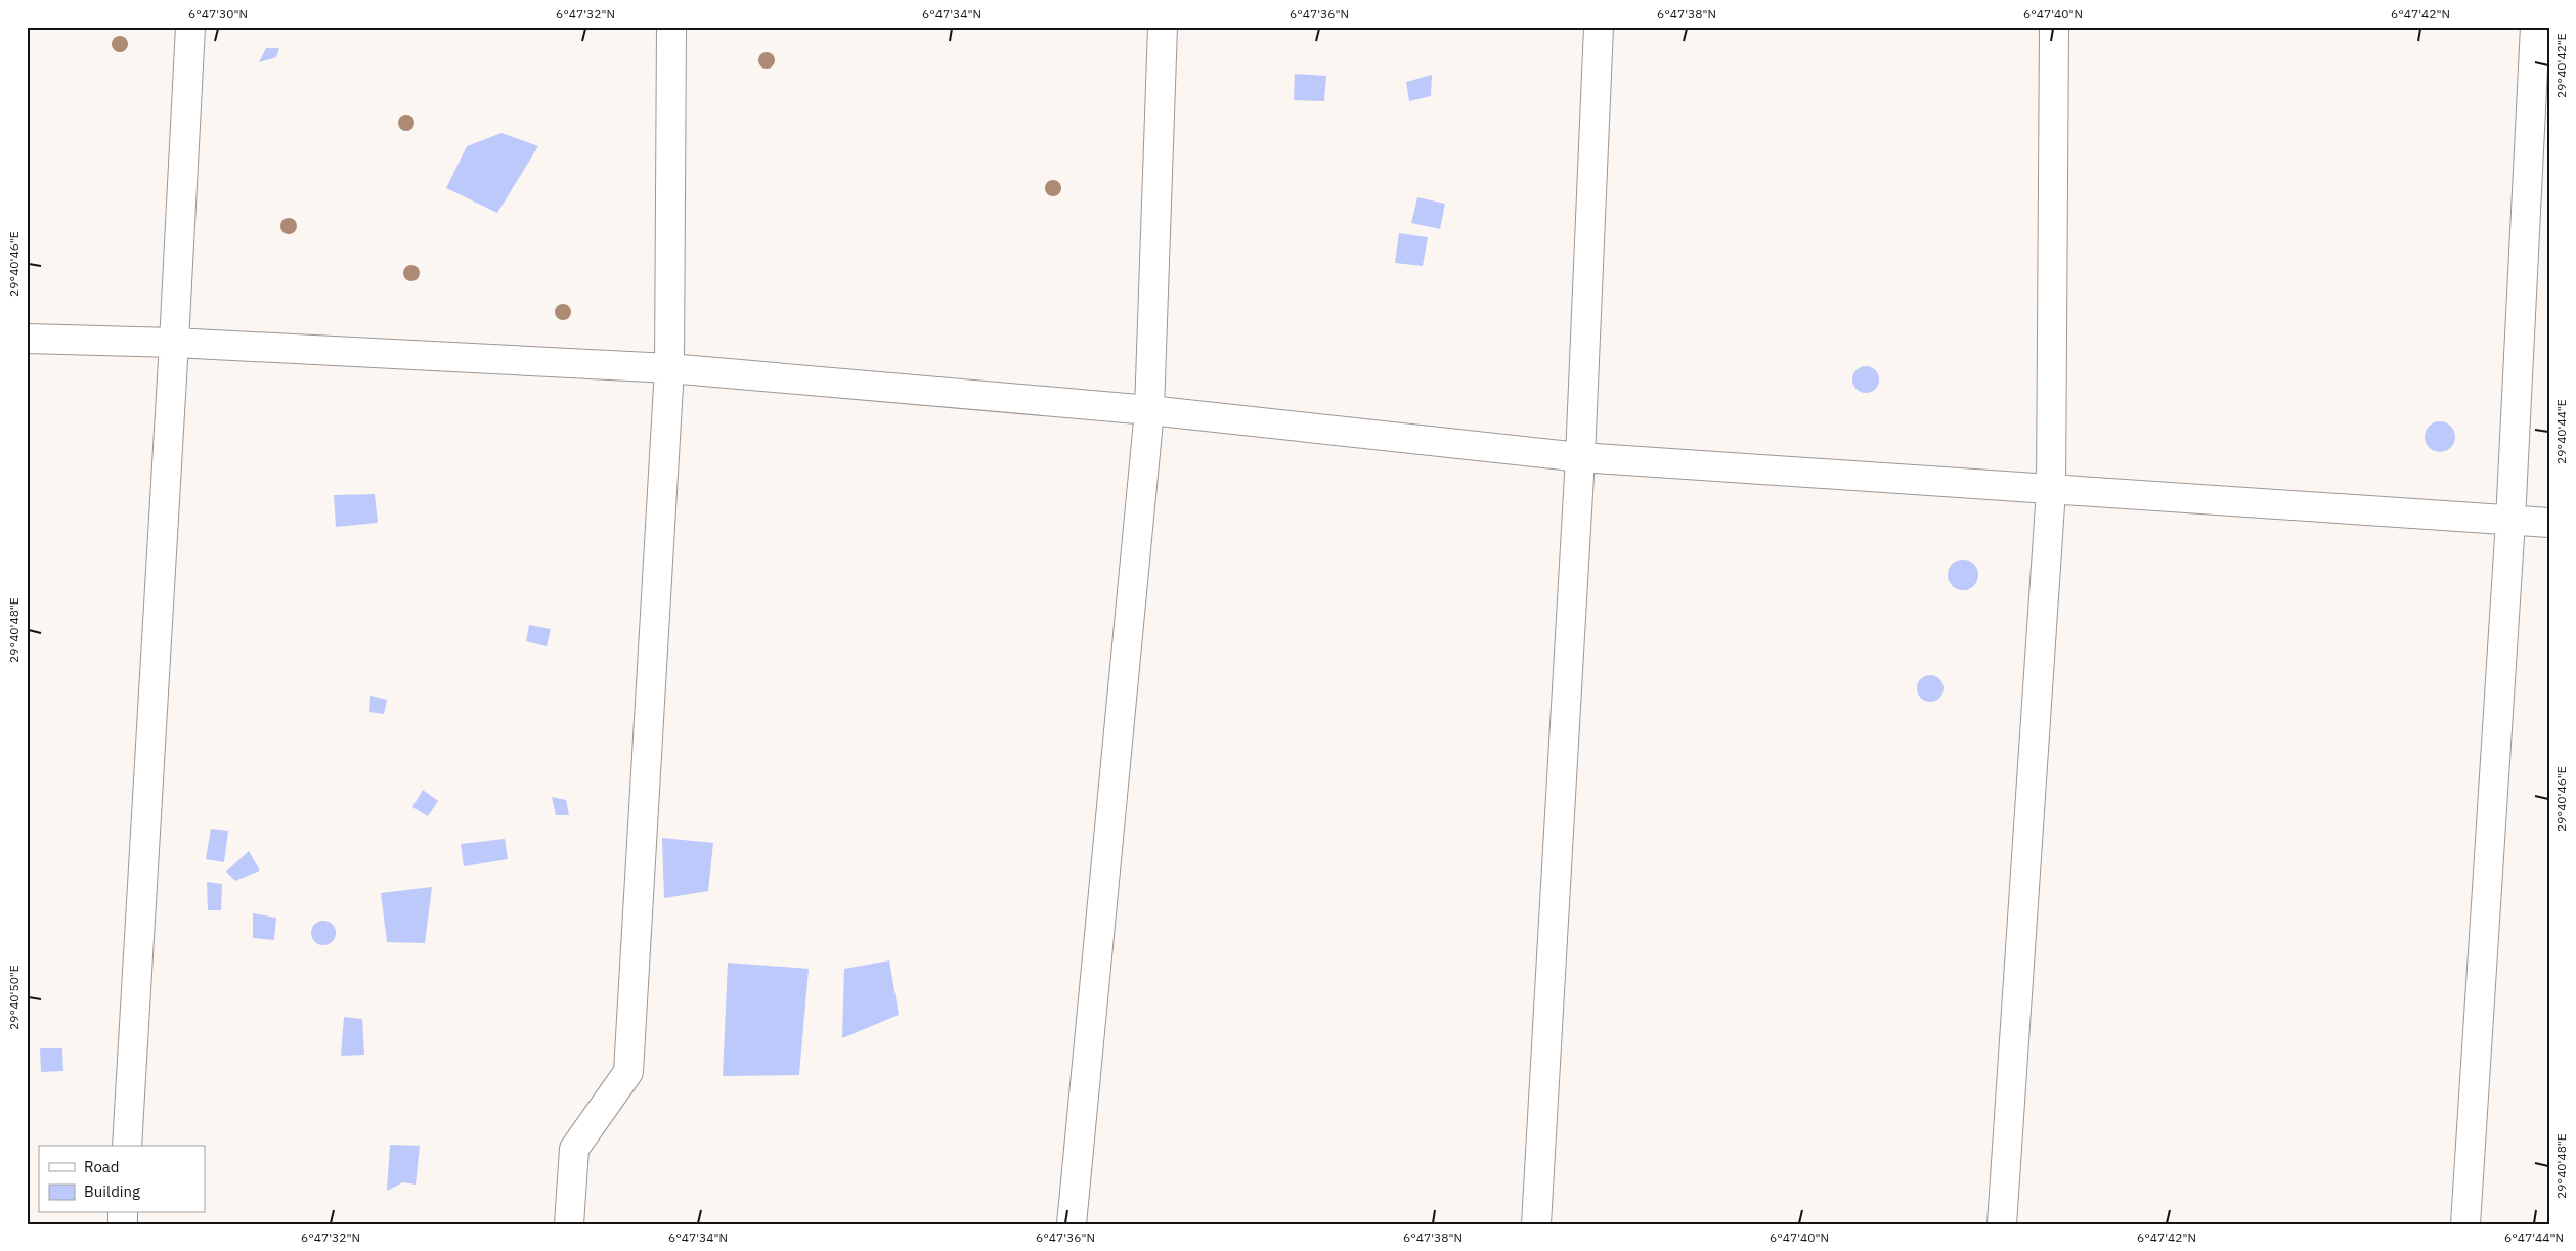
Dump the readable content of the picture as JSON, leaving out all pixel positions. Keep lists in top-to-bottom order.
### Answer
{
  "legend": ["Road", "Building"],
  "coordinates": [
    "6°47'30\"N",
    "6°47'32\"N",
    "6°47'34\"N",
    "6°47'36\"N",
    "6°47'38\"N",
    "6°47'40\"N",
    "6°47'42\"N",
    "29°40'42\"E",
    "29°40'46\"E",
    "29°40'44\"E",
    "29°40'48\"E",
    "29°40'50\"E",
    "6°47'44\"N"
  ]
}
